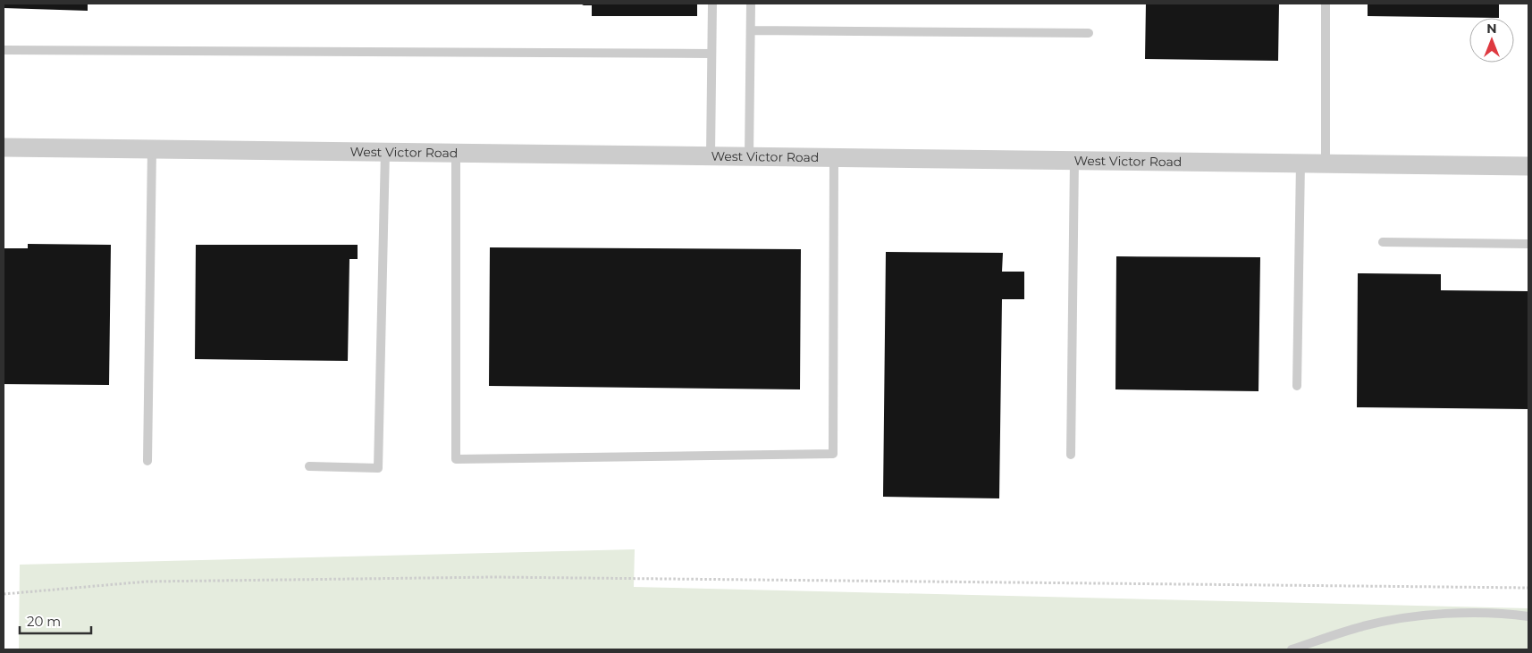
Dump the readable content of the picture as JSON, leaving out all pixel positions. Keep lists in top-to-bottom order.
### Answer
{
  "streets": {
    "street": ["West Victor Road"]
  },
  "scale_bar": "20 m",
  "north": "top"
}
